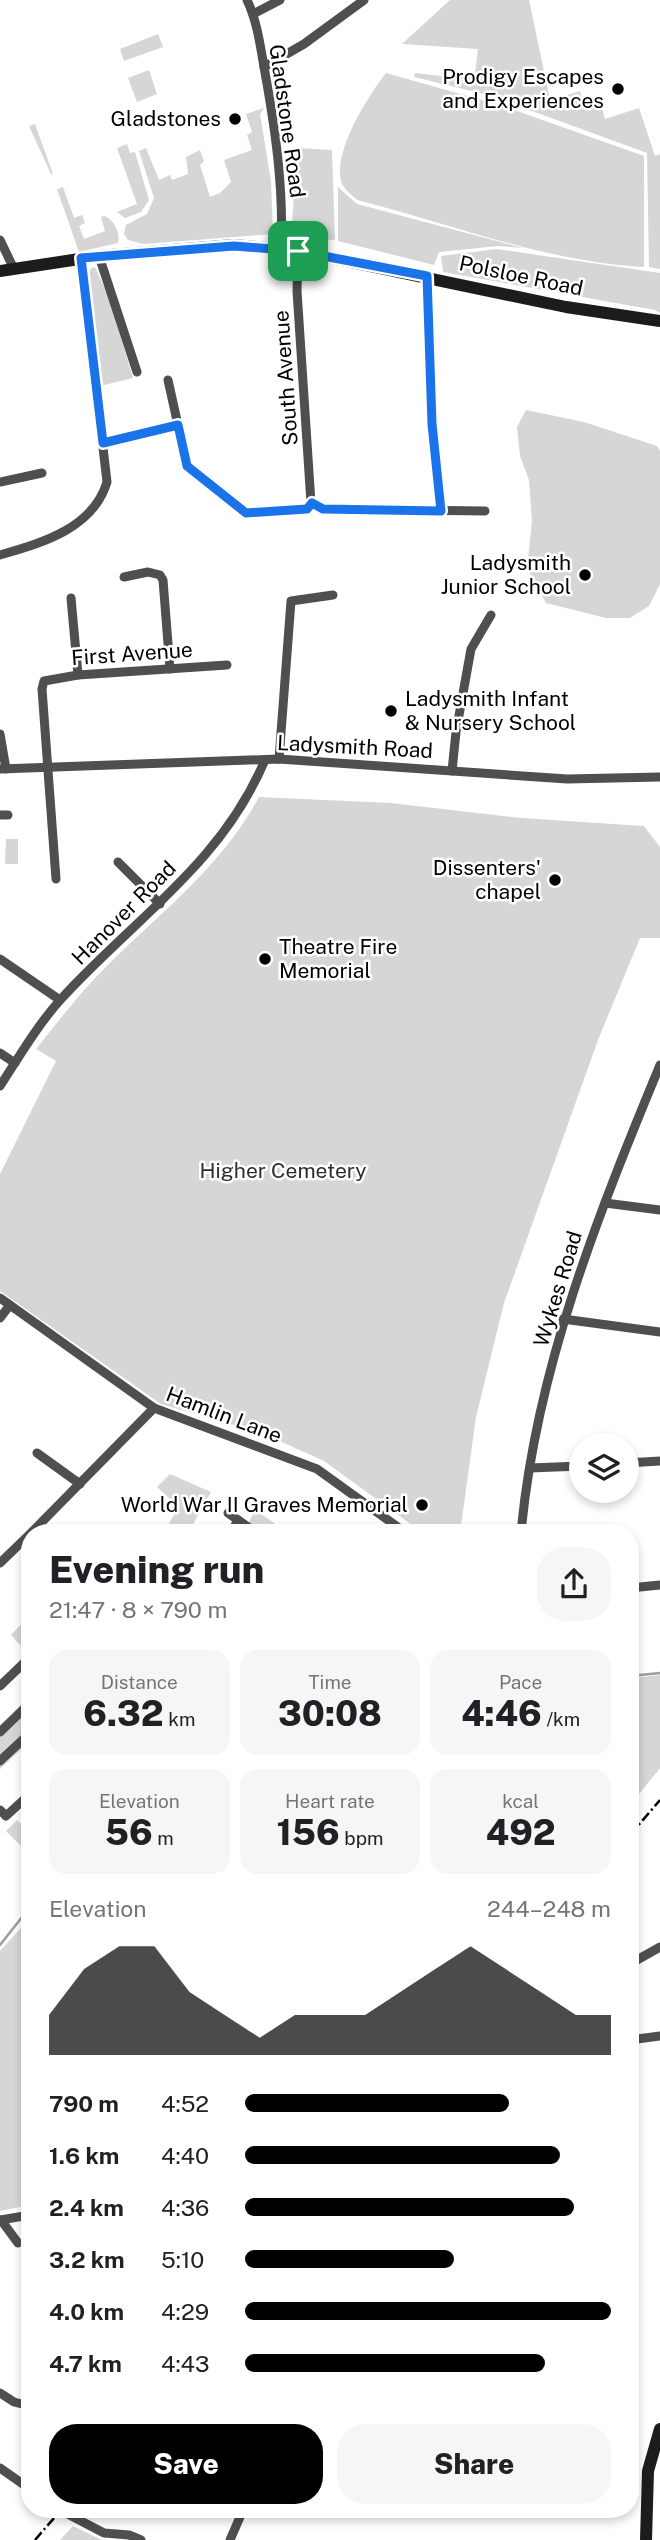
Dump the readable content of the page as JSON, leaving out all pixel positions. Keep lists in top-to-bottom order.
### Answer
{
  "streets": {
    "street": [
      "Gladstone Road",
      "Polsloe Road",
      "South Avenue",
      "First Avenue",
      "Ladysmith Road",
      "Hanover Road",
      "Wykes Road",
      "Hamlin Lane"
    ]
  },
  "crossings": [
    ["Gladstone Road", "Polsloe Road"],
    ["Polsloe Road", "South Avenue"],
    ["First Avenue", "Ladysmith Road"],
    ["Ladysmith Road", "Hanover Road"]
  ],
  "parks": ["Higher Cemetery"],
  "places": [
    "Prodigy Escapes and Experiences",
    "Gladstones",
    "Ladysmith Junior School",
    "Ladysmith Infant & Nursery School",
    "Dissenters' chapel",
    "Theatre Fire Memorial",
    "World War II Graves Memorial"
  ],
  "page": {
    "heading": ["Evening run", "21:47 · 8 × 790 m"],
    "stats": [
      ["Distance", "6.32 km"],
      ["Time", "30:08"],
      ["Pace", "4:46 /km"],
      ["Elevation", "56 m"],
      ["Heart rate", "156 bpm"],
      ["kcal", "492"]
    ],
    "chart": ["Elevation", "244–248 m"],
    "list": [
      {
        "name": "790 m",
        "note": "4:52"
      },
      {
        "name": "1.6 km",
        "note": "4:40"
      },
      {
        "name": "2.4 km",
        "note": "4:36"
      },
      {
        "name": "3.2 km",
        "note": "5:10"
      },
      {
        "name": "4.0 km",
        "note": "4:29"
      },
      {
        "name": "4.7 km",
        "note": "4:43"
      }
    ],
    "buttons": ["Save", "Share"]
  }
}
